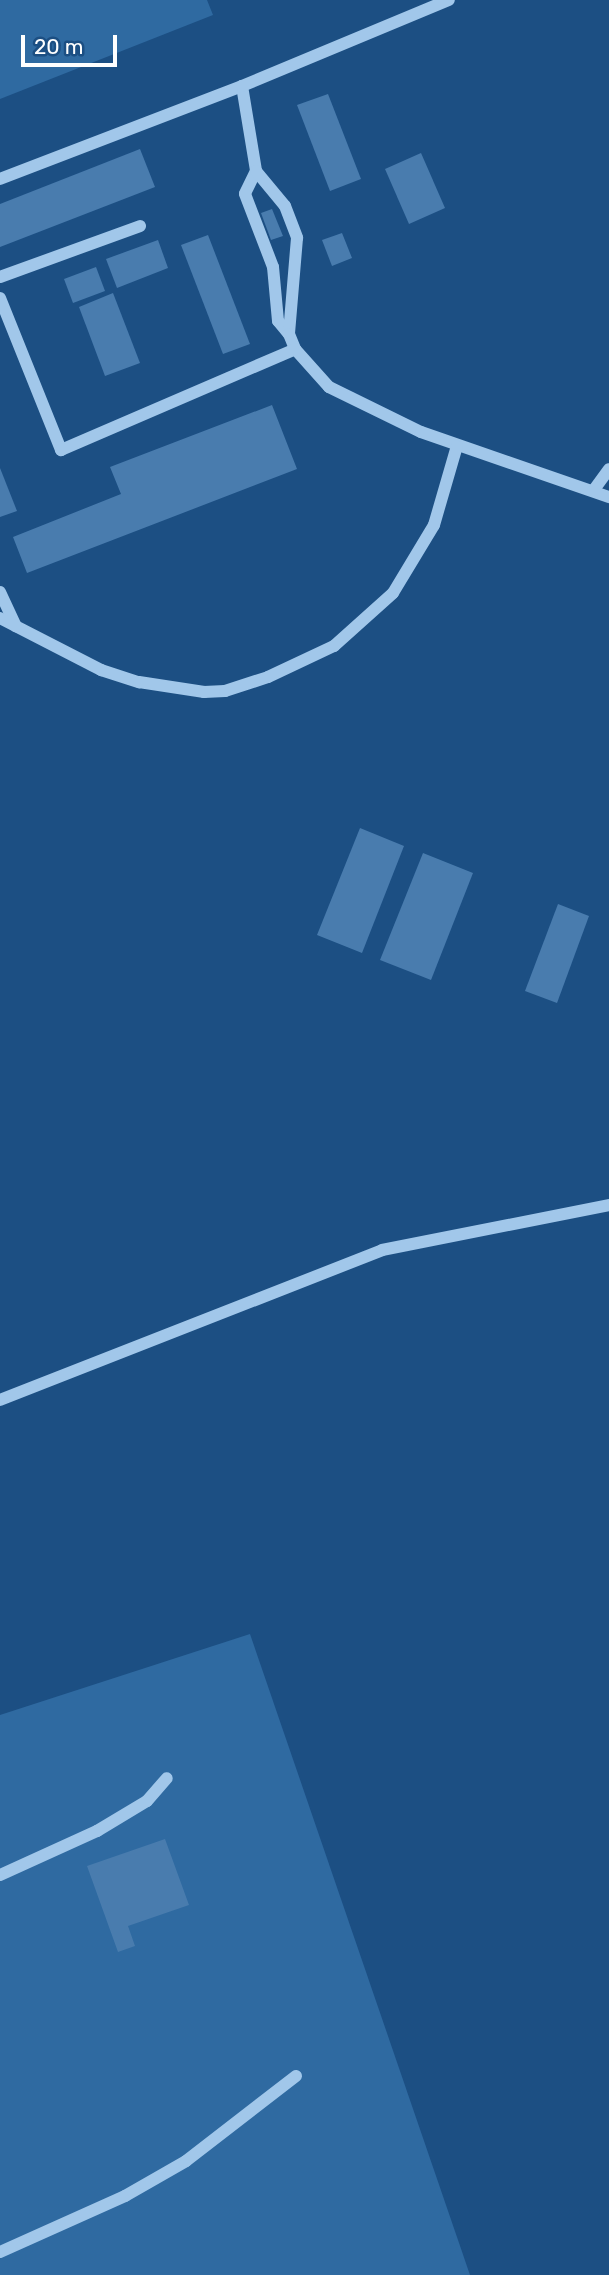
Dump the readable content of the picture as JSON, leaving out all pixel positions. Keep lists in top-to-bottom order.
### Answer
{
  "scale_bar": "20 m"
}
